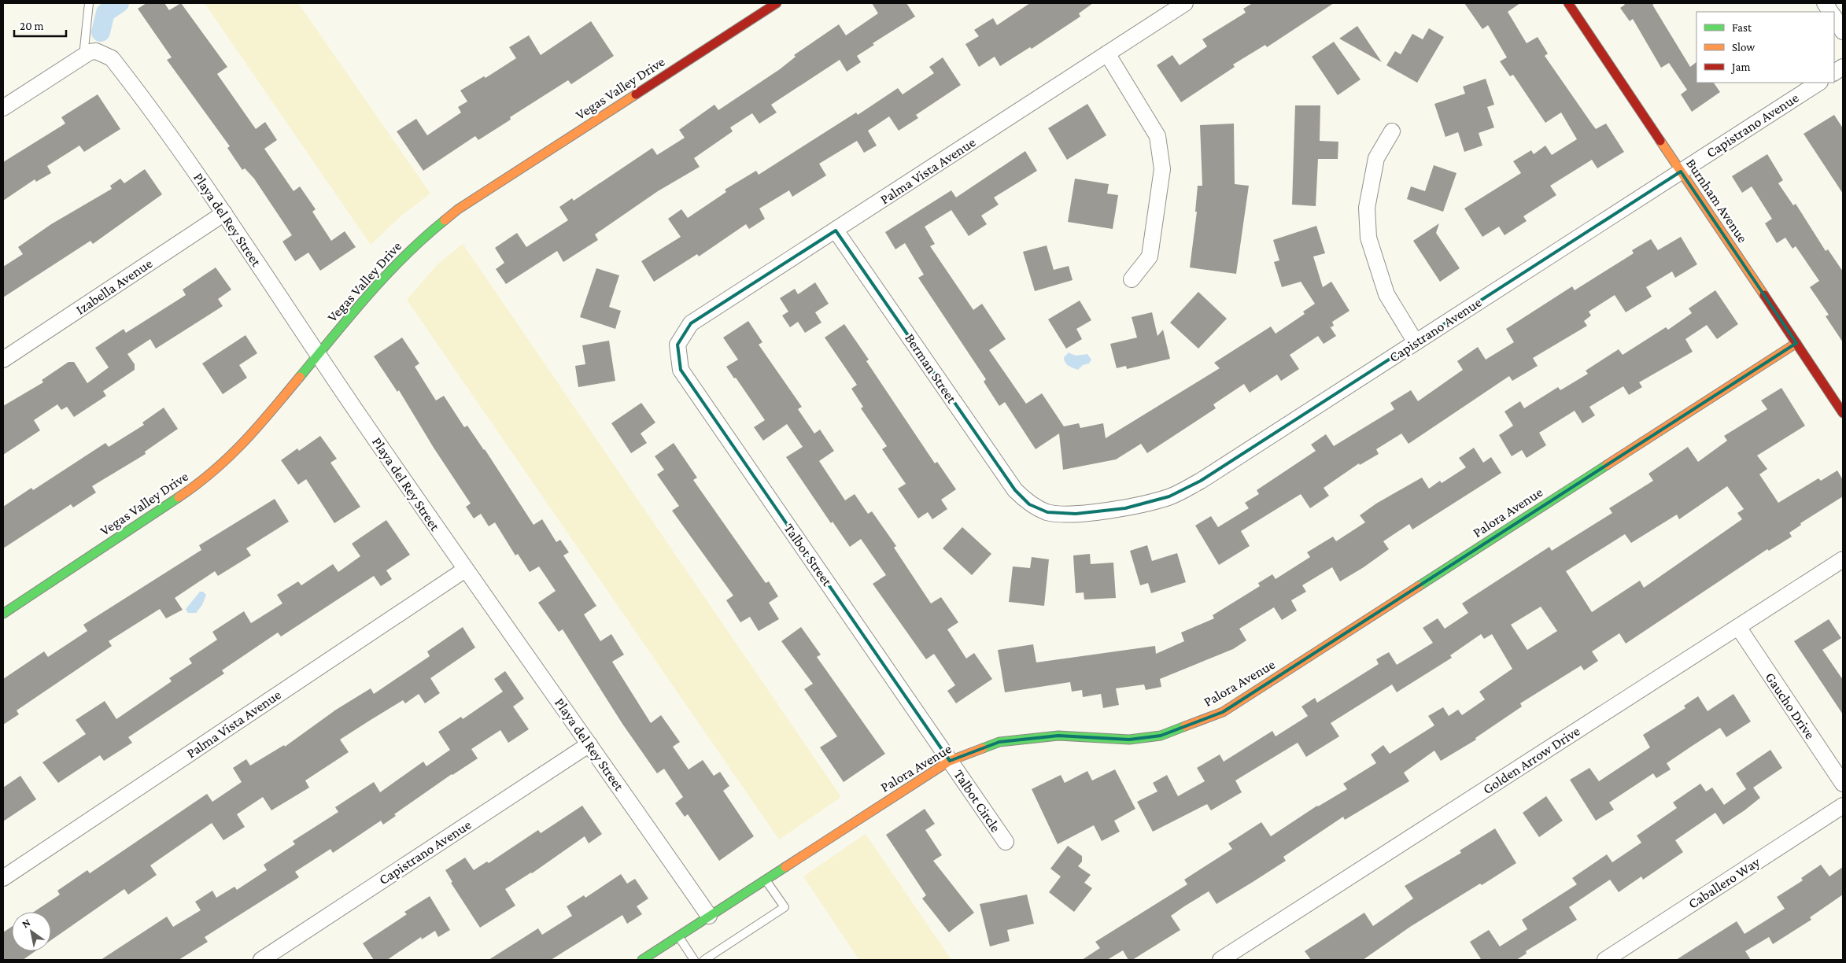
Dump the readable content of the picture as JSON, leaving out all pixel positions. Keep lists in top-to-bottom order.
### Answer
{
  "streets": {
    "street": [
      "Vegas Valley Drive",
      "Capistrano Avenue",
      "Palma Vista Avenue",
      "Burnham Avenue",
      "Playa del Rey Street",
      "Izabella Avenue",
      "Berman Street",
      "Palora Avenue",
      "Talbot Street",
      "Gaucho Drive",
      "Golden Arrow Drive",
      "Talbot Circle",
      "Caballero Way"
    ]
  },
  "crossings": [
    ["Vegas Valley Drive", "Playa del Rey Street"],
    ["Capistrano Avenue", "Burnham Avenue"],
    ["Capistrano Avenue", "Playa del Rey Street"],
    ["Capistrano Avenue", "Berman Street"],
    ["Palma Vista Avenue", "Playa del Rey Street"],
    ["Palma Vista Avenue", "Berman Street"],
    ["Palma Vista Avenue", "Talbot Street"],
    ["Burnham Avenue", "Palora Avenue"],
    ["Playa del Rey Street", "Izabella Avenue"],
    ["Playa del Rey Street", "Palora Avenue"],
    ["Palora Avenue", "Talbot Street"],
    ["Palora Avenue", "Talbot Circle"],
    ["Talbot Street", "Talbot Circle"],
    ["Gaucho Drive", "Golden Arrow Drive"]
  ],
  "legend": ["Fast", "Slow", "Jam"],
  "scale_bar": "20 m",
  "north": "top left"
}
